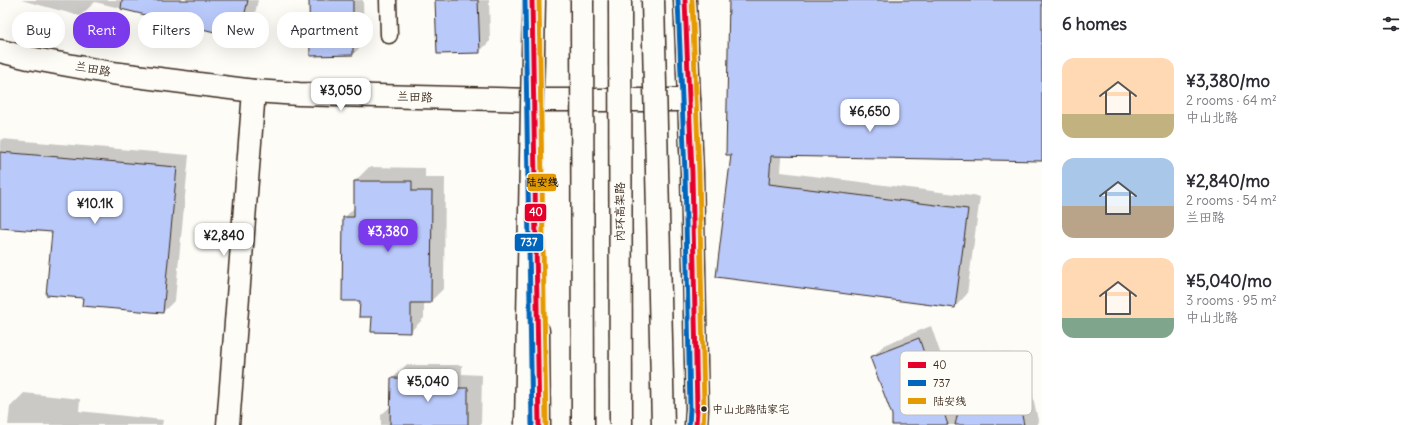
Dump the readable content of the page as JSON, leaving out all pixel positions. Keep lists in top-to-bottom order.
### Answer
{
  "streets": {
    "main road": ["兰田路", "内环高架路"]
  },
  "places": ["中山北路陆家宅"],
  "lines": ["transit line 40", "transit line 737", "transit line 陆安线"],
  "legend": ["40", "737", "陆安线"],
  "page": {
    "heading": "6 homes",
    "chip": [
      "Buy",
      "Rent",
      "Filters",
      "New",
      "Apartment"
    ],
    "list": [
      {
        "name": "¥3,380/mo",
        "note": "2 rooms · 64 m² · 中山北路"
      },
      {
        "name": "¥2,840/mo",
        "note": "2 rooms · 54 m² · 兰田路"
      },
      {
        "name": "¥5,040/mo",
        "note": "3 rooms · 95 m² · 中山北路"
      }
    ],
    "price": [
      "¥3,050",
      "¥6,650",
      "¥10.1K",
      "¥3,380",
      "¥2,840",
      "¥5,040"
    ]
  }
}
